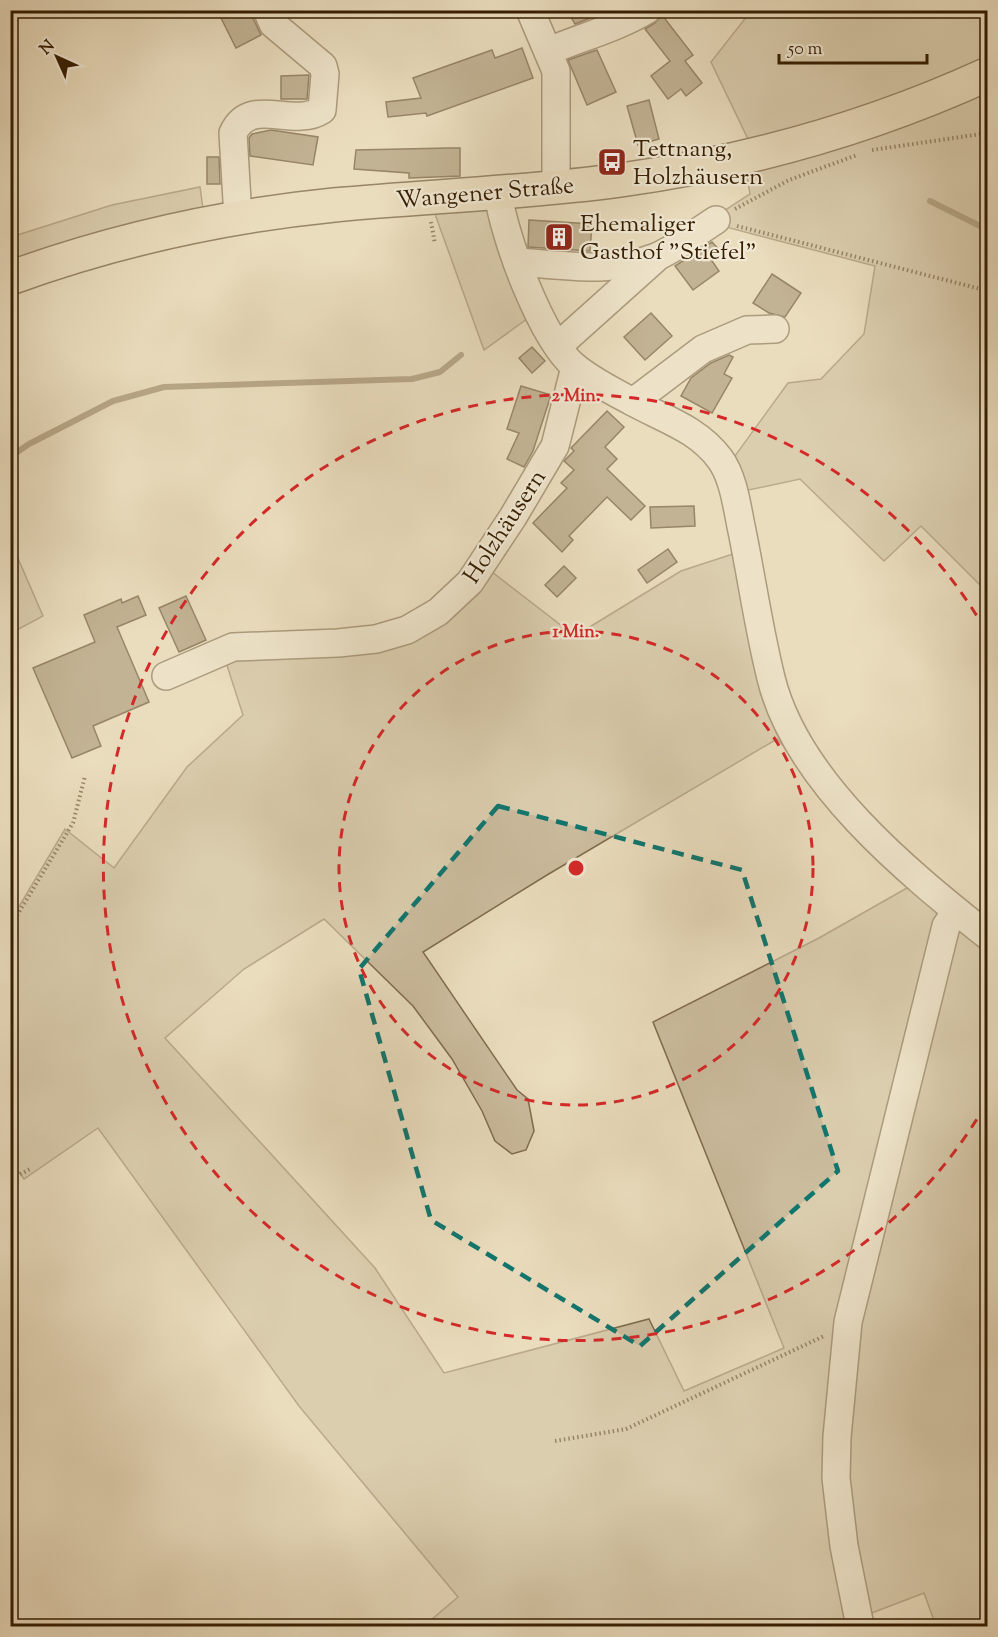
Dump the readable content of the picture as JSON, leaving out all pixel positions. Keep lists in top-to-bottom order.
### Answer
{
  "streets": {
    "main road": ["Wangener Straße"],
    "street": ["Holzhäusern"]
  },
  "places": {
    "bus stop": ["Tettnang, Holzhäusern"],
    "building": ["Ehemaliger Gasthof \"Stiefel\""]
  },
  "scale_bar": "50 m",
  "north": "top left",
  "rings": ["2 Min.", "1 Min."]
}
